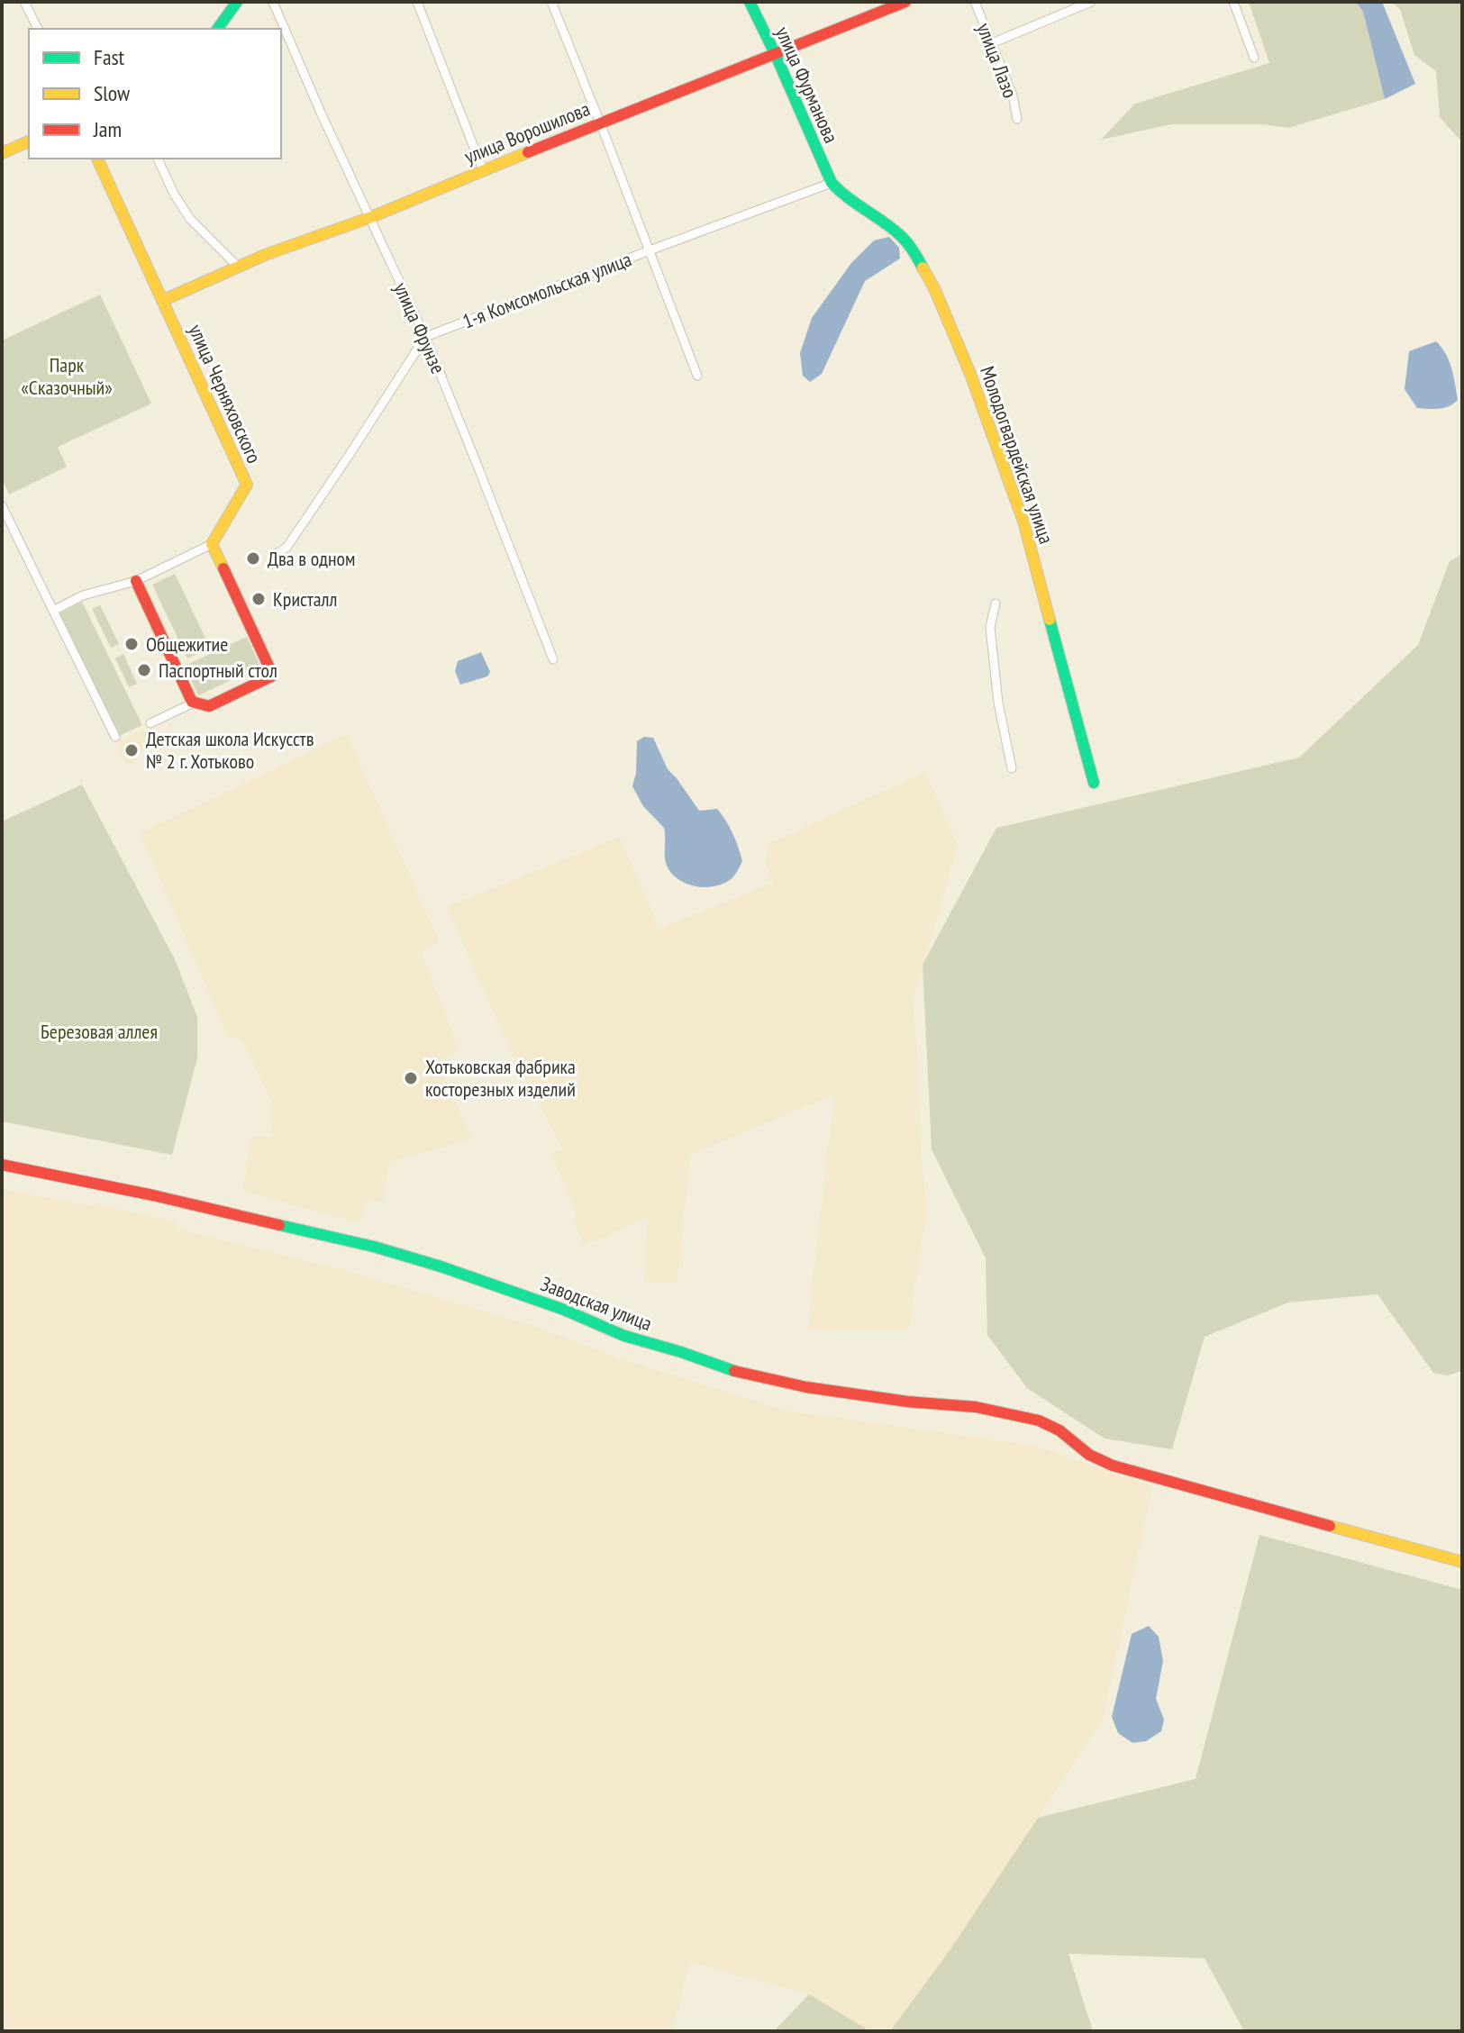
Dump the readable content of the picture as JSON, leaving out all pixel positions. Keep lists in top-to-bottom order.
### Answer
{
  "streets": {
    "street": [
      "улица Лазо",
      "улица Фурманова",
      "улица Ворошилова",
      "1-я Комсомольская улица",
      "улица Фрунзе",
      "улица Черняховского",
      "Молодогвардейская улица",
      "Заводская улица"
    ]
  },
  "crossings": [
    ["улица Фурманова", "улица Ворошилова"],
    ["улица Фурманова", "1-я Комсомольская улица"],
    ["улица Фурманова", "Молодогвардейская улица"],
    ["улица Ворошилова", "улица Фрунзе"],
    ["улица Ворошилова", "улица Черняховского"],
    ["1-я Комсомольская улица", "улица Фрунзе"],
    ["1-я Комсомольская улица", "Молодогвардейская улица"]
  ],
  "parks": ["Парк «Сказочный»", "Березовая аллея"],
  "places": [
    "Два в одном",
    "Кристалл",
    "Общежитие",
    "Паспортный стол",
    "Детская школа Искусств № 2 г. Хотьково",
    "Хотьковская фабрика косторезных изделий"
  ],
  "legend": ["Fast", "Slow", "Jam"]
}
